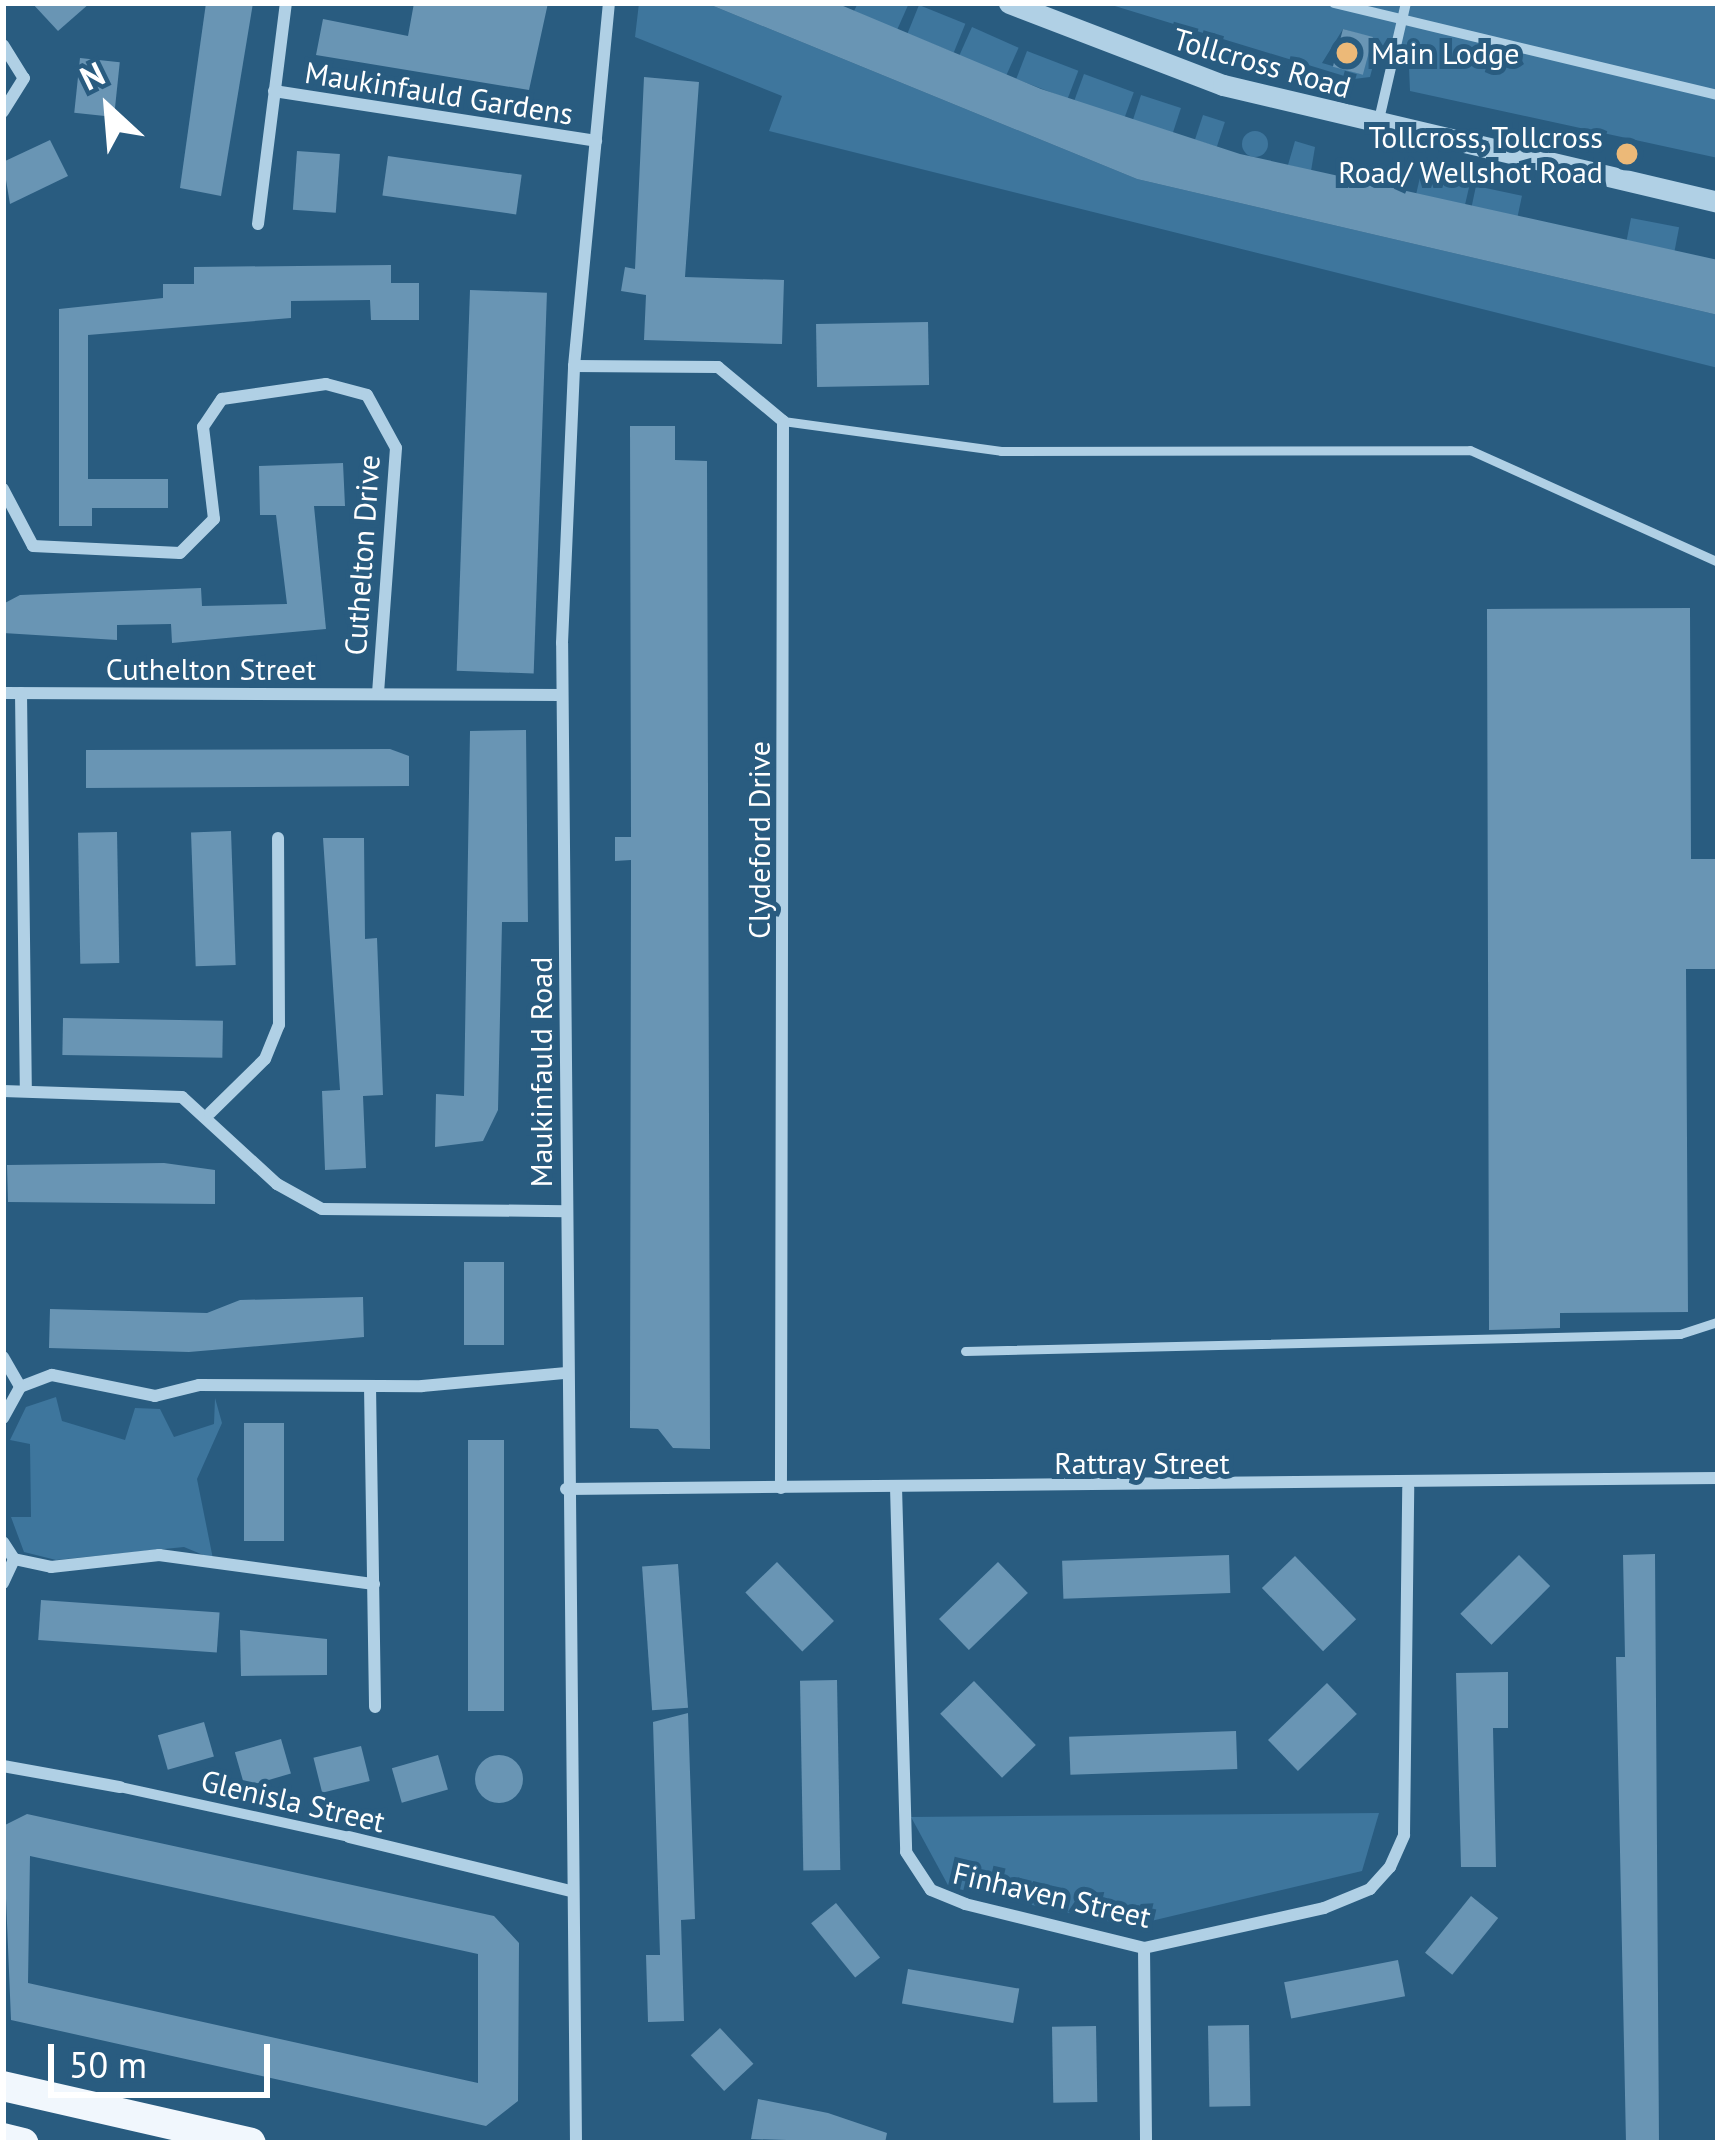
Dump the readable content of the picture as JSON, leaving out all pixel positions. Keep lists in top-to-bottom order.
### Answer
{
  "streets": {
    "street": [
      "Tollcross Road",
      "Maukinfauld Gardens",
      "Cuthelton Drive",
      "Cuthelton Street",
      "Clydeford Drive",
      "Maukinfauld Road",
      "Rattray Street",
      "Glenisla Street",
      "Finhaven Street"
    ]
  },
  "crossings": [
    ["Maukinfauld Gardens", "Maukinfauld Road"],
    ["Cuthelton Drive", "Cuthelton Street"],
    ["Cuthelton Street", "Maukinfauld Road"],
    ["Clydeford Drive", "Rattray Street"],
    ["Maukinfauld Road", "Rattray Street"],
    ["Maukinfauld Road", "Glenisla Street"],
    ["Rattray Street", "Finhaven Street"]
  ],
  "places": ["Main Lodge", "Tollcross, Tollcross Road/ Wellshot Road"],
  "scale_bar": "50 m",
  "north": "top left"
}
